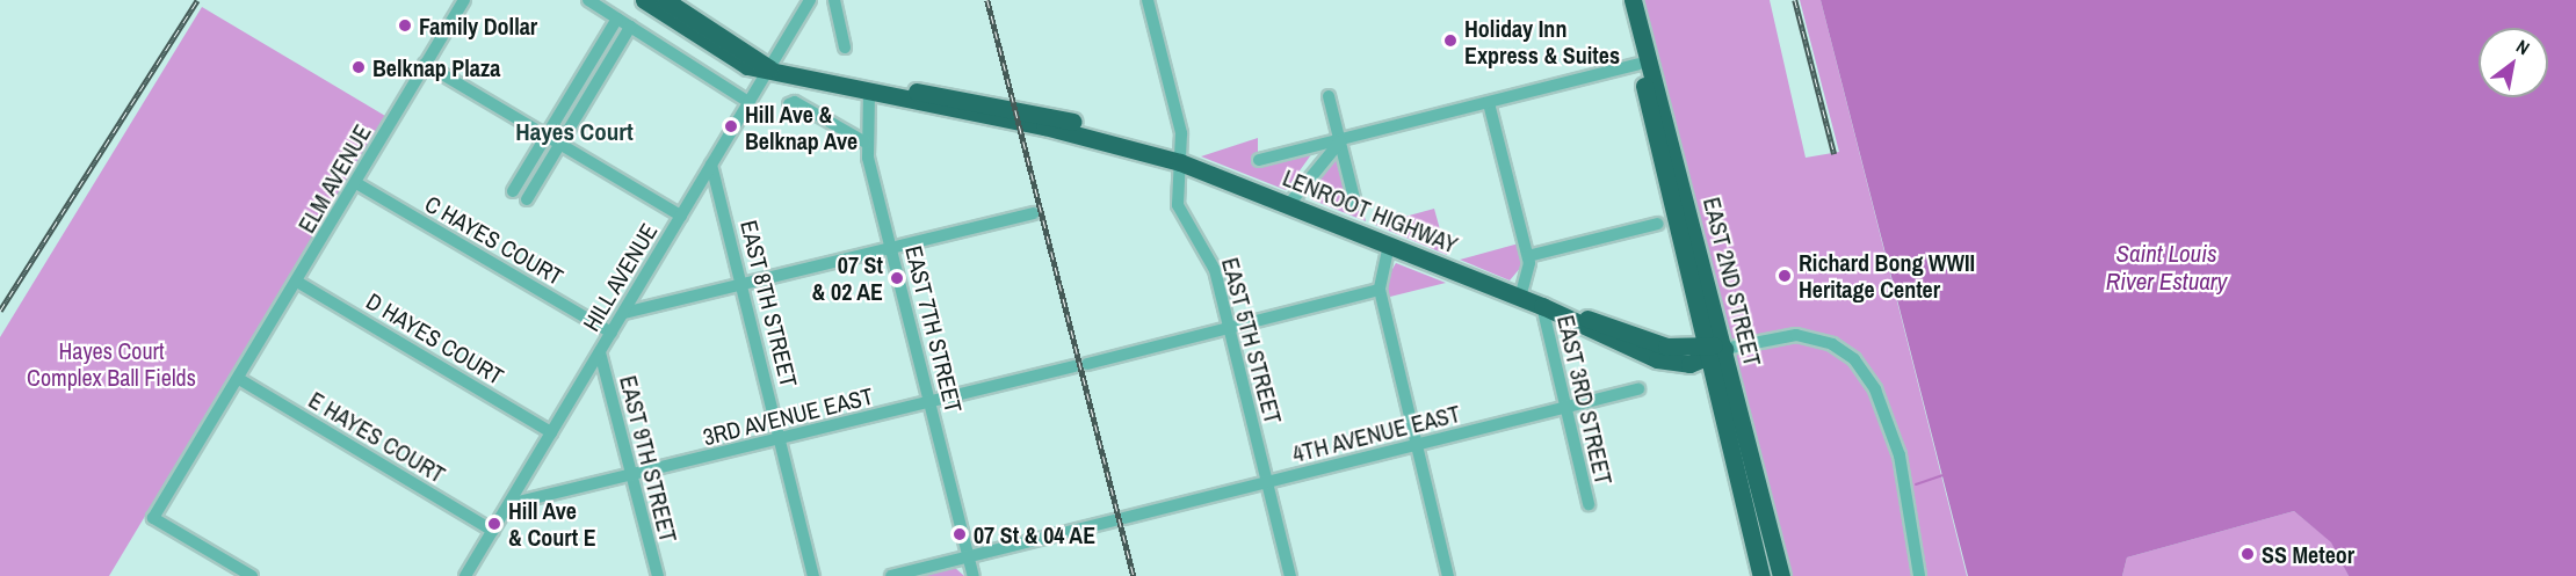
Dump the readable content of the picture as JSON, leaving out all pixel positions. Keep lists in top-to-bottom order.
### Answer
{
  "streets": {
    "highway": ["LENROOT HIGHWAY", "EAST 2ND STREET"],
    "street": [
      "ELM AVENUE",
      "C HAYES COURT",
      "HILL AVENUE",
      "EAST 8TH STREET",
      "EAST 7TH STREET",
      "D HAYES COURT",
      "EAST 5TH STREET",
      "EAST 3RD STREET",
      "3RD AVENUE EAST",
      "4TH AVENUE EAST",
      "E HAYES COURT",
      "EAST 9TH STREET"
    ]
  },
  "crossings": [
    ["ELM AVENUE", "C HAYES COURT"],
    ["ELM AVENUE", "D HAYES COURT"],
    ["ELM AVENUE", "E HAYES COURT"],
    ["LENROOT HIGHWAY", "HILL AVENUE"],
    ["LENROOT HIGHWAY", "EAST 2ND STREET"],
    ["LENROOT HIGHWAY", "EAST 7TH STREET"],
    ["LENROOT HIGHWAY", "EAST 5TH STREET"],
    ["LENROOT HIGHWAY", "EAST 3RD STREET"],
    ["C HAYES COURT", "HILL AVENUE"],
    ["HILL AVENUE", "EAST 8TH STREET"],
    ["HILL AVENUE", "D HAYES COURT"],
    ["HILL AVENUE", "3RD AVENUE EAST"],
    ["HILL AVENUE", "E HAYES COURT"],
    ["HILL AVENUE", "EAST 9TH STREET"],
    ["EAST 8TH STREET", "3RD AVENUE EAST"],
    ["EAST 7TH STREET", "3RD AVENUE EAST"],
    ["EAST 7TH STREET", "4TH AVENUE EAST"],
    ["EAST 5TH STREET", "3RD AVENUE EAST"],
    ["EAST 5TH STREET", "4TH AVENUE EAST"],
    ["EAST 3RD STREET", "4TH AVENUE EAST"],
    ["3RD AVENUE EAST", "EAST 9TH STREET"]
  ],
  "districts": ["Hayes Court"],
  "water": ["Saint Louis River Estuary"],
  "parks": ["Hayes Court Complex Ball Fields"],
  "places": [
    "Family Dollar",
    "Holiday Inn Express & Suites",
    "Belknap Plaza",
    "Hill Ave & Belknap Ave",
    "Richard Bong WWII Heritage Center",
    "07 St & 02 AE",
    "Hill Ave & Court E",
    "07 St & 04 AE",
    "SS Meteor"
  ],
  "north": "top right"
}
